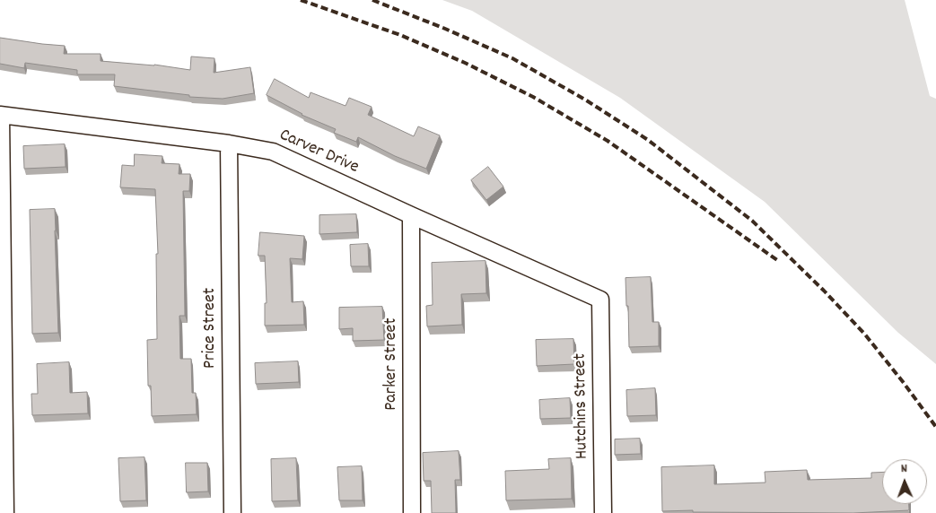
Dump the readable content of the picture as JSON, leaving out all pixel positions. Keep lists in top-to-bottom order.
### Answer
{
  "streets": {
    "street": [
      "Carver Drive",
      "Price Street",
      "Parker Street",
      "Hutchins Street"
    ]
  },
  "crossings": [
    ["Carver Drive", "Price Street"],
    ["Carver Drive", "Parker Street"],
    ["Carver Drive", "Hutchins Street"]
  ],
  "north": "top"
}
